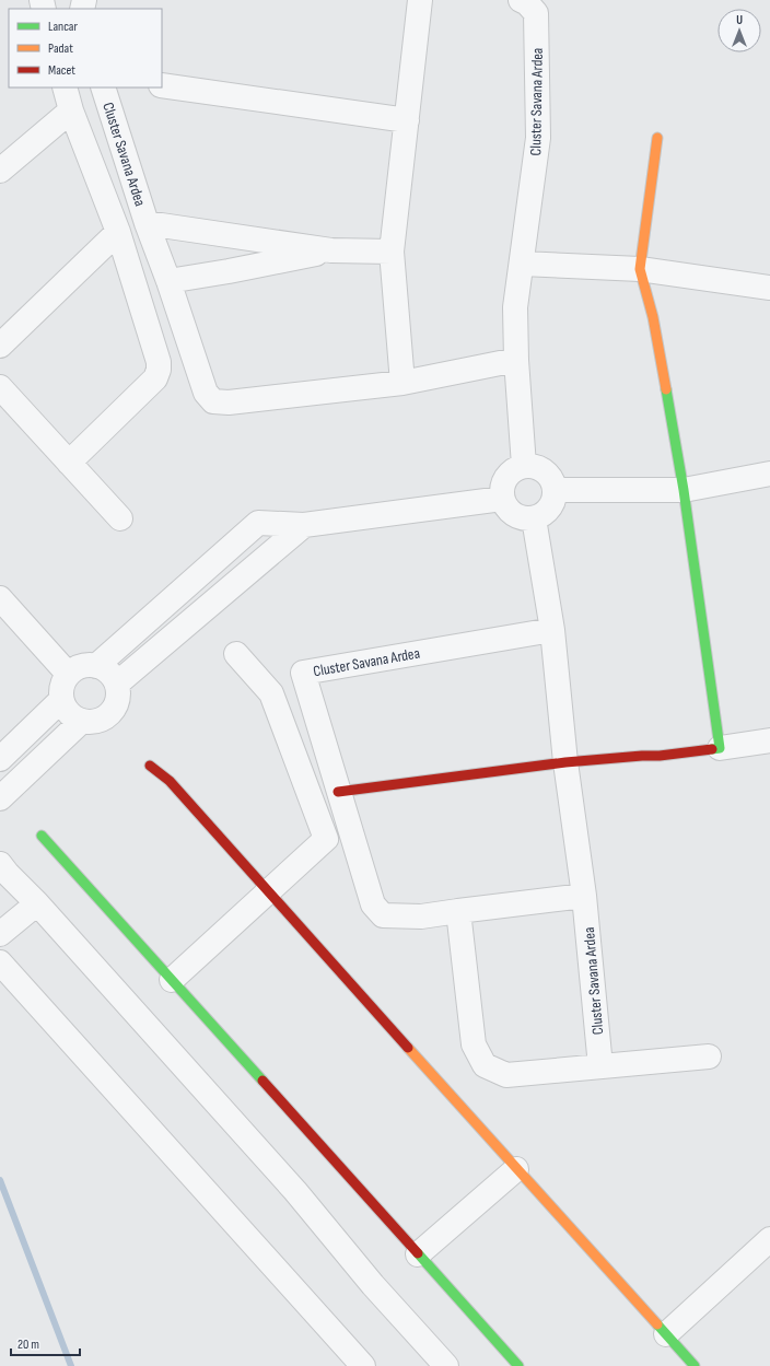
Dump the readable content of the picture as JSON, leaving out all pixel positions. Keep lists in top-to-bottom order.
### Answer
{
  "streets": {
    "street": ["Cluster Savana Ardea"]
  },
  "legend": ["Lancar", "Padat", "Macet"],
  "scale_bar": "20 m",
  "north": "top"
}
